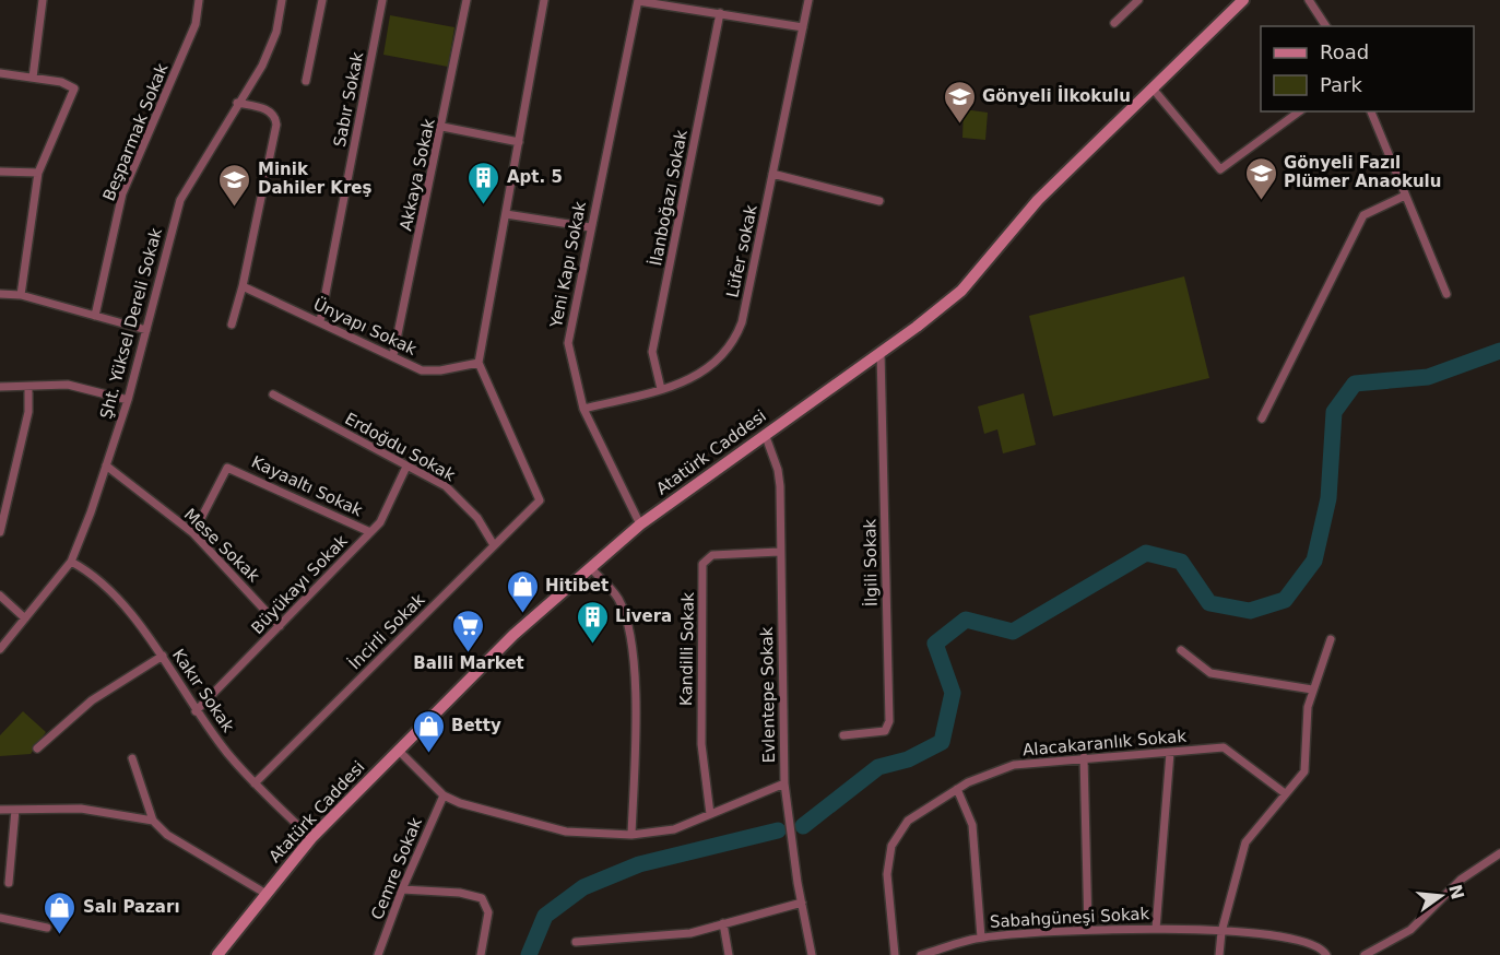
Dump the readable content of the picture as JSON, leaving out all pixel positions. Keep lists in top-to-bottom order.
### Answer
{
  "streets": {
    "main road": ["Atatürk Caddesi"],
    "street": [
      "Sabır Sokak",
      "Beşparmak Sokak",
      "Akkaya Sokak",
      "İlanboğazı Sokak",
      "Lüfer sokak",
      "Yeni Kapı Sokak",
      "Şht. Yüksel Dereli Sokak",
      "Ünyapı Sokak",
      "Erdoğdu Sokak",
      "Kayaaltı Sokak",
      "Mese Sokak",
      "İlgili Sokak",
      "Büyükayı Sokak",
      "İncirli Sokak",
      "Kandilli Sokak",
      "Kakır Sokak",
      "Evlentepe Sokak",
      "Alacakaranlık Sokak",
      "Cemre Sokak",
      "Sabahgüneşi Sokak"
    ]
  },
  "crossings": [
    ["Sabır Sokak", "Ünyapı Sokak"],
    ["Akkaya Sokak", "Ünyapı Sokak"],
    ["İlanboğazı Sokak", "Lüfer sokak"],
    ["Lüfer sokak", "Yeni Kapı Sokak"],
    ["Yeni Kapı Sokak", "Atatürk Caddesi"],
    ["Şht. Yüksel Dereli Sokak", "Mese Sokak"],
    ["Şht. Yüksel Dereli Sokak", "Kakır Sokak"],
    ["Ünyapı Sokak", "İncirli Sokak"],
    ["Erdoğdu Sokak", "Büyükayı Sokak"],
    ["Erdoğdu Sokak", "İncirli Sokak"],
    ["Atatürk Caddesi", "İlgili Sokak"],
    ["Atatürk Caddesi", "Kakır Sokak"],
    ["Atatürk Caddesi", "Evlentepe Sokak"],
    ["Kayaaltı Sokak", "Mese Sokak"],
    ["Kayaaltı Sokak", "Büyükayı Sokak"],
    ["Mese Sokak", "Büyükayı Sokak"],
    ["Büyükayı Sokak", "Kakır Sokak"],
    ["İncirli Sokak", "Kakır Sokak"],
    ["Kandilli Sokak", "Evlentepe Sokak"]
  ],
  "places": {
    "school or university": ["Gönyeli İlkokulu", "Gönyeli Fazıl Plümer Anaokulu", "Minik Dahiler Kreş"],
    "building": ["Apt. 5", "Livera"],
    "shop": ["Hitibet", "Betty", "Salı Pazarı"],
    "supermarket": ["Balli Market"]
  },
  "legend": ["Road", "Park"],
  "north": "right"
}
